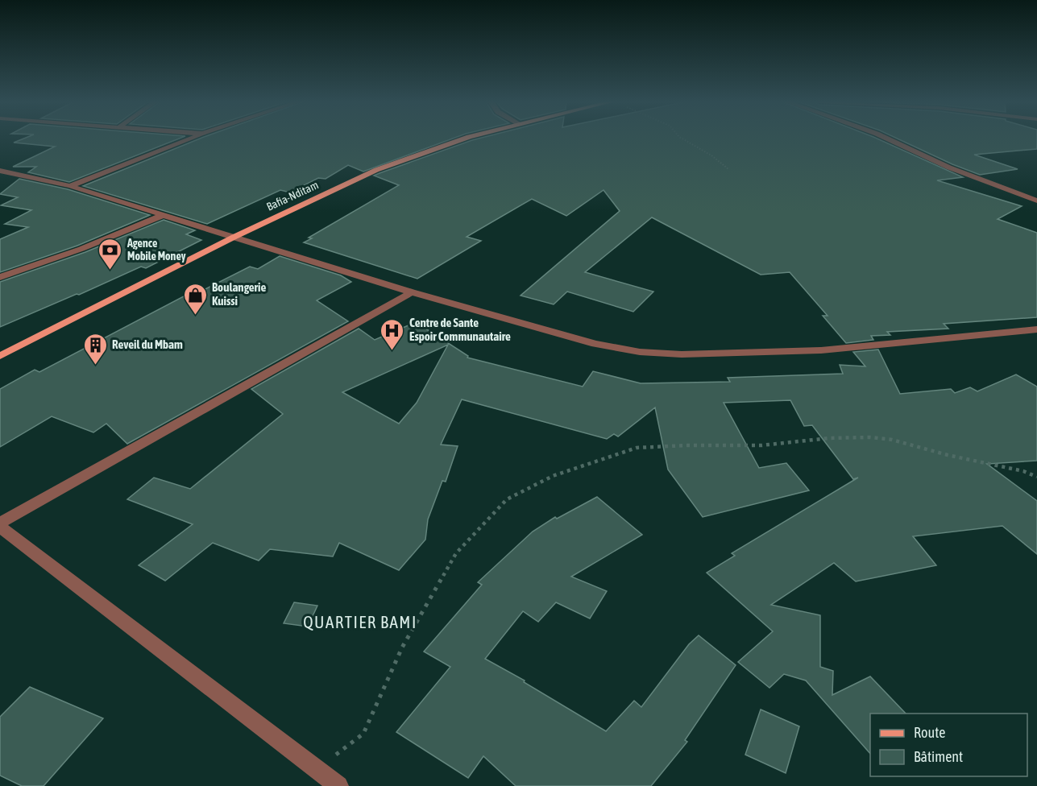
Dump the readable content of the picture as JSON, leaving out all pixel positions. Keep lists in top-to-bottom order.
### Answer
{
  "streets": {
    "main road": ["Bafia-Nditam"]
  },
  "districts": ["QUARTIER BAMI"],
  "places": {
    "bank": ["Agence Mobile Money"],
    "shop": ["Boulangerie Kuissi"],
    "hospital": ["Centre de Sante Espoir Communautaire"],
    "building": ["Reveil du Mbam"]
  },
  "legend": ["Route", "Bâtiment"]
}
